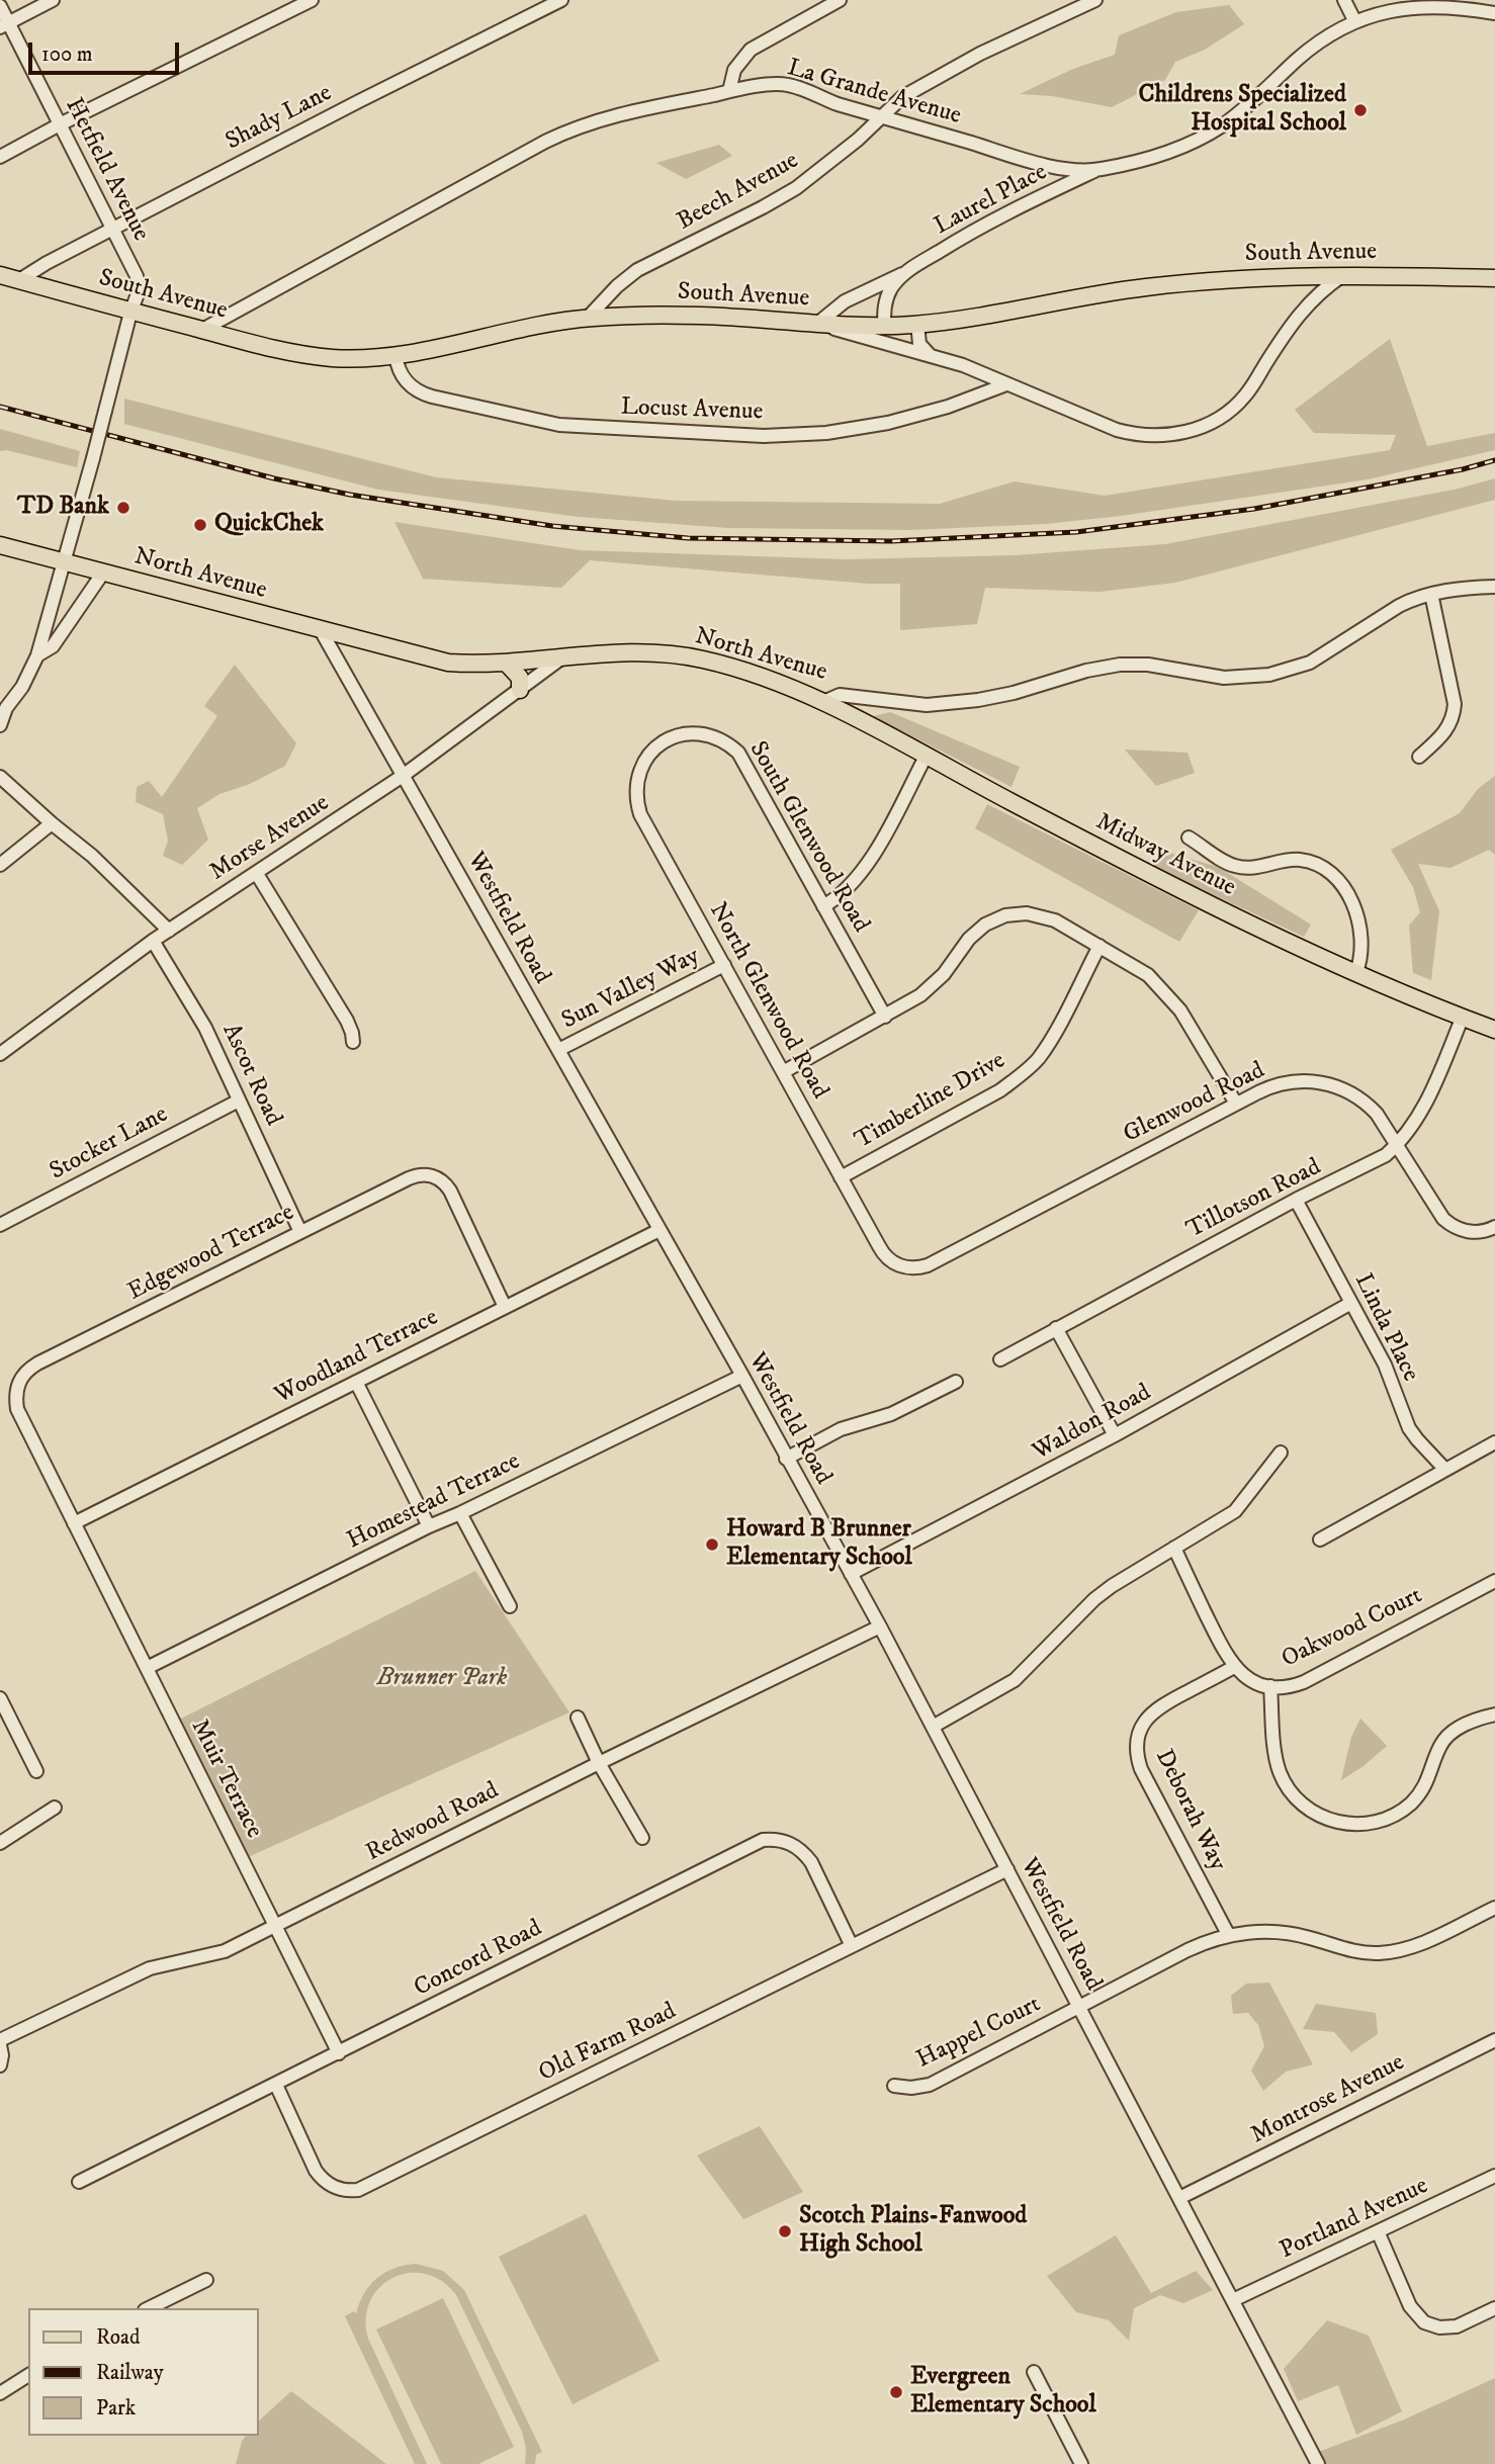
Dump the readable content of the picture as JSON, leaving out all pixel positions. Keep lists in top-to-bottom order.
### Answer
{
  "streets": {
    "main road": ["South Avenue", "North Avenue", "Midway Avenue"],
    "street": [
      "La Grande Avenue",
      "Shady Lane",
      "Hetfield Avenue",
      "Beech Avenue",
      "Laurel Place",
      "Locust Avenue",
      "South Glenwood Road",
      "Morse Avenue",
      "Westfield Road",
      "Sun Valley Way",
      "North Glenwood Road",
      "Ascot Road",
      "Timberline Drive",
      "Glenwood Road",
      "Stocker Lane",
      "Tillotson Road",
      "Edgewood Terrace",
      "Linda Place",
      "Woodland Terrace",
      "Waldon Road",
      "Homestead Terrace",
      "Oakwood Court",
      "Muir Terrace",
      "Deborah Way",
      "Redwood Road",
      "Concord Road",
      "Happel Court",
      "Old Farm Road",
      "Montrose Avenue",
      "Portland Avenue"
    ]
  },
  "crossings": [
    ["La Grande Avenue", "Beech Avenue"],
    ["La Grande Avenue", "Laurel Place"],
    ["La Grande Avenue", "South Avenue"],
    ["Shady Lane", "Hetfield Avenue"],
    ["Shady Lane", "South Avenue"],
    ["Hetfield Avenue", "South Avenue"],
    ["Hetfield Avenue", "North Avenue"],
    ["Beech Avenue", "South Avenue"],
    ["Laurel Place", "South Avenue"],
    ["South Avenue", "Locust Avenue"],
    ["North Avenue", "Morse Avenue"],
    ["North Avenue", "Midway Avenue"],
    ["North Avenue", "Westfield Road"],
    ["South Glenwood Road", "North Glenwood Road"],
    ["Morse Avenue", "Westfield Road"],
    ["Morse Avenue", "Ascot Road"],
    ["Midway Avenue", "Tillotson Road"],
    ["Westfield Road", "Sun Valley Way"],
    ["Westfield Road", "Woodland Terrace"],
    ["Westfield Road", "Waldon Road"],
    ["Westfield Road", "Homestead Terrace"],
    ["Westfield Road", "Redwood Road"],
    ["Westfield Road", "Happel Court"],
    ["Westfield Road", "Old Farm Road"],
    ["Westfield Road", "Montrose Avenue"],
    ["Westfield Road", "Portland Avenue"],
    ["Sun Valley Way", "North Glenwood Road"],
    ["North Glenwood Road", "Timberline Drive"],
    ["North Glenwood Road", "Glenwood Road"],
    ["Ascot Road", "Stocker Lane"],
    ["Ascot Road", "Edgewood Terrace"],
    ["Glenwood Road", "Tillotson Road"],
    ["Tillotson Road", "Linda Place"],
    ["Edgewood Terrace", "Woodland Terrace"],
    ["Edgewood Terrace", "Muir Terrace"],
    ["Linda Place", "Waldon Road"],
    ["Woodland Terrace", "Muir Terrace"],
    ["Homestead Terrace", "Muir Terrace"],
    ["Oakwood Court", "Deborah Way"],
    ["Muir Terrace", "Redwood Road"],
    ["Muir Terrace", "Concord Road"],
    ["Deborah Way", "Happel Court"],
    ["Concord Road", "Old Farm Road"]
  ],
  "parks": ["Brunner Park"],
  "places": [
    "Childrens Specialized Hospital School",
    "TD Bank",
    "QuickChek",
    "Howard B Brunner Elementary School",
    "Scotch Plains-Fanwood High School",
    "Evergreen Elementary School"
  ],
  "legend": ["Road", "Railway", "Park"],
  "scale_bar": "100 m"
}
